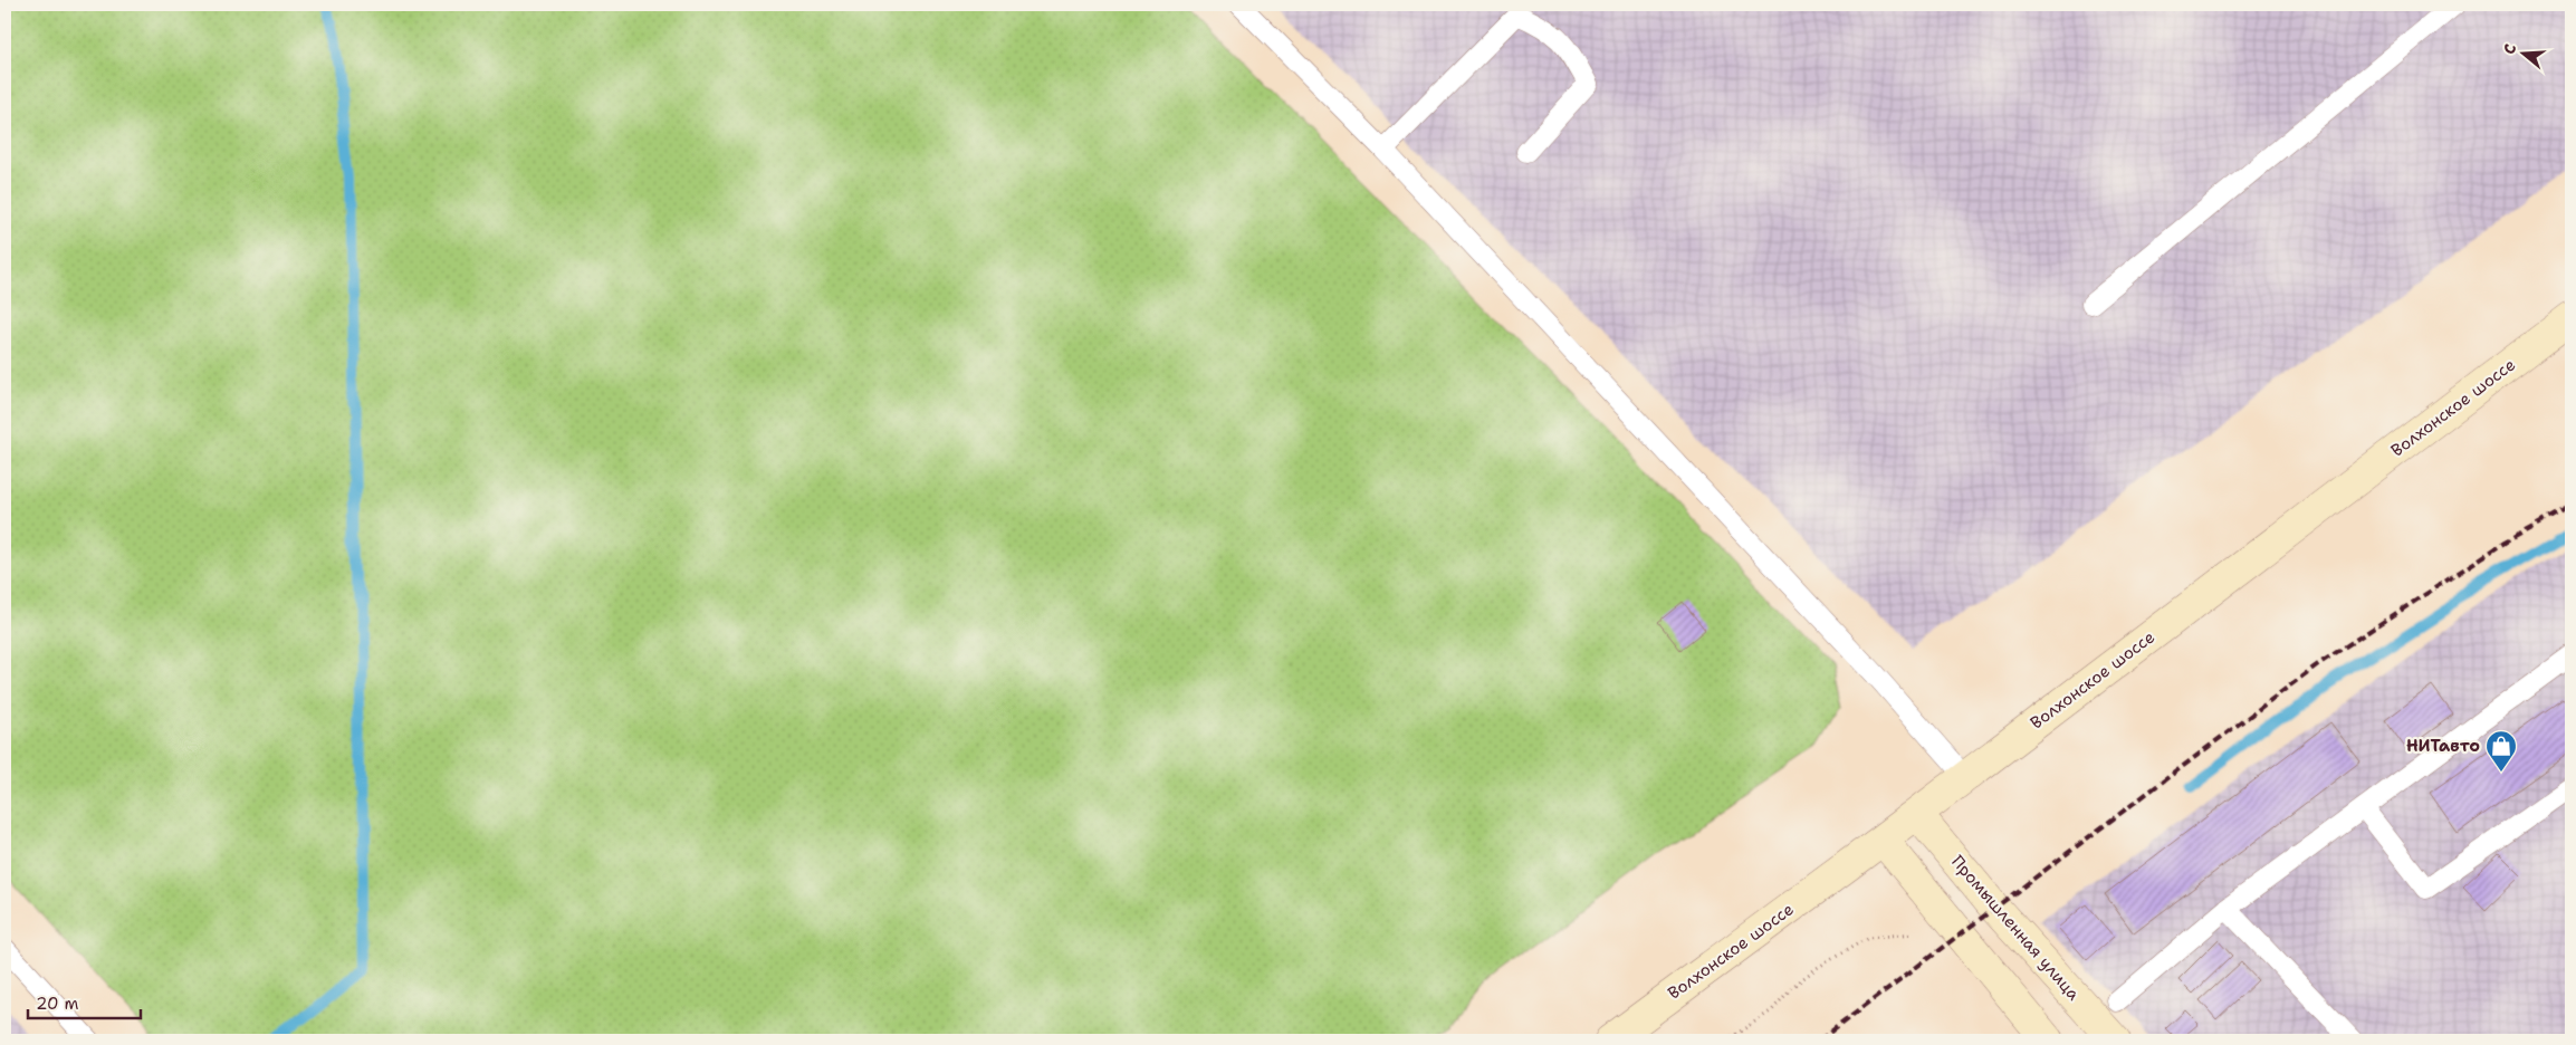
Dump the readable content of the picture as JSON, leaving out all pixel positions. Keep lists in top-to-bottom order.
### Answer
{
  "streets": {
    "main road": ["Волхонское шоссе", "Промышленная улица"]
  },
  "crossings": [
    ["Волхонское шоссе", "Промышленная улица"]
  ],
  "places": {
    "shop": ["НИТавто"]
  },
  "scale_bar": "20 m",
  "north": "left"
}
